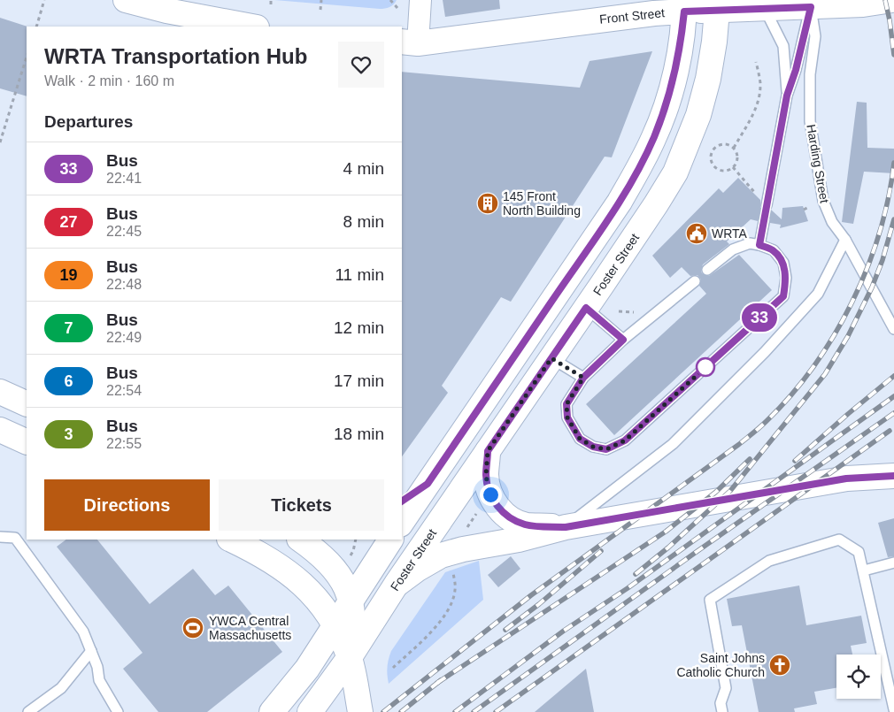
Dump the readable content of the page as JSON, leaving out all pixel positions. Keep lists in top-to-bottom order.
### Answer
{
  "streets": {
    "main road": ["Front Street", "Foster Street"],
    "lane": ["Harding Street"]
  },
  "crossings": [
    ["Front Street", "Harding Street"],
    ["Front Street", "Foster Street"]
  ],
  "places": {
    "building": ["145 Front North Building"],
    "public building": ["WRTA"],
    "sports": ["YWCA Central Massachusetts"],
    "church": ["Saint Johns Catholic Church"]
  },
  "lines": ["bus line 33"],
  "page": {
    "on_map": "33",
    "heading": [
      ["WRTA Transportation Hub", "Walk · 2 min · 160 m"],
      "Departures"
    ],
    "list": [
      {
        "mark": "33",
        "name": "Bus",
        "note": "22:41",
        "value": "4 min"
      },
      {
        "mark": "27",
        "name": "Bus",
        "note": "22:45",
        "value": "8 min"
      },
      {
        "mark": "19",
        "name": "Bus",
        "note": "22:48",
        "value": "11 min"
      },
      {
        "mark": "7",
        "name": "Bus",
        "note": "22:49",
        "value": "12 min"
      },
      {
        "mark": "6",
        "name": "Bus",
        "note": "22:54",
        "value": "17 min"
      },
      {
        "mark": "3",
        "name": "Bus",
        "note": "22:55",
        "value": "18 min"
      }
    ],
    "buttons": ["Directions", "Tickets"]
  }
}
